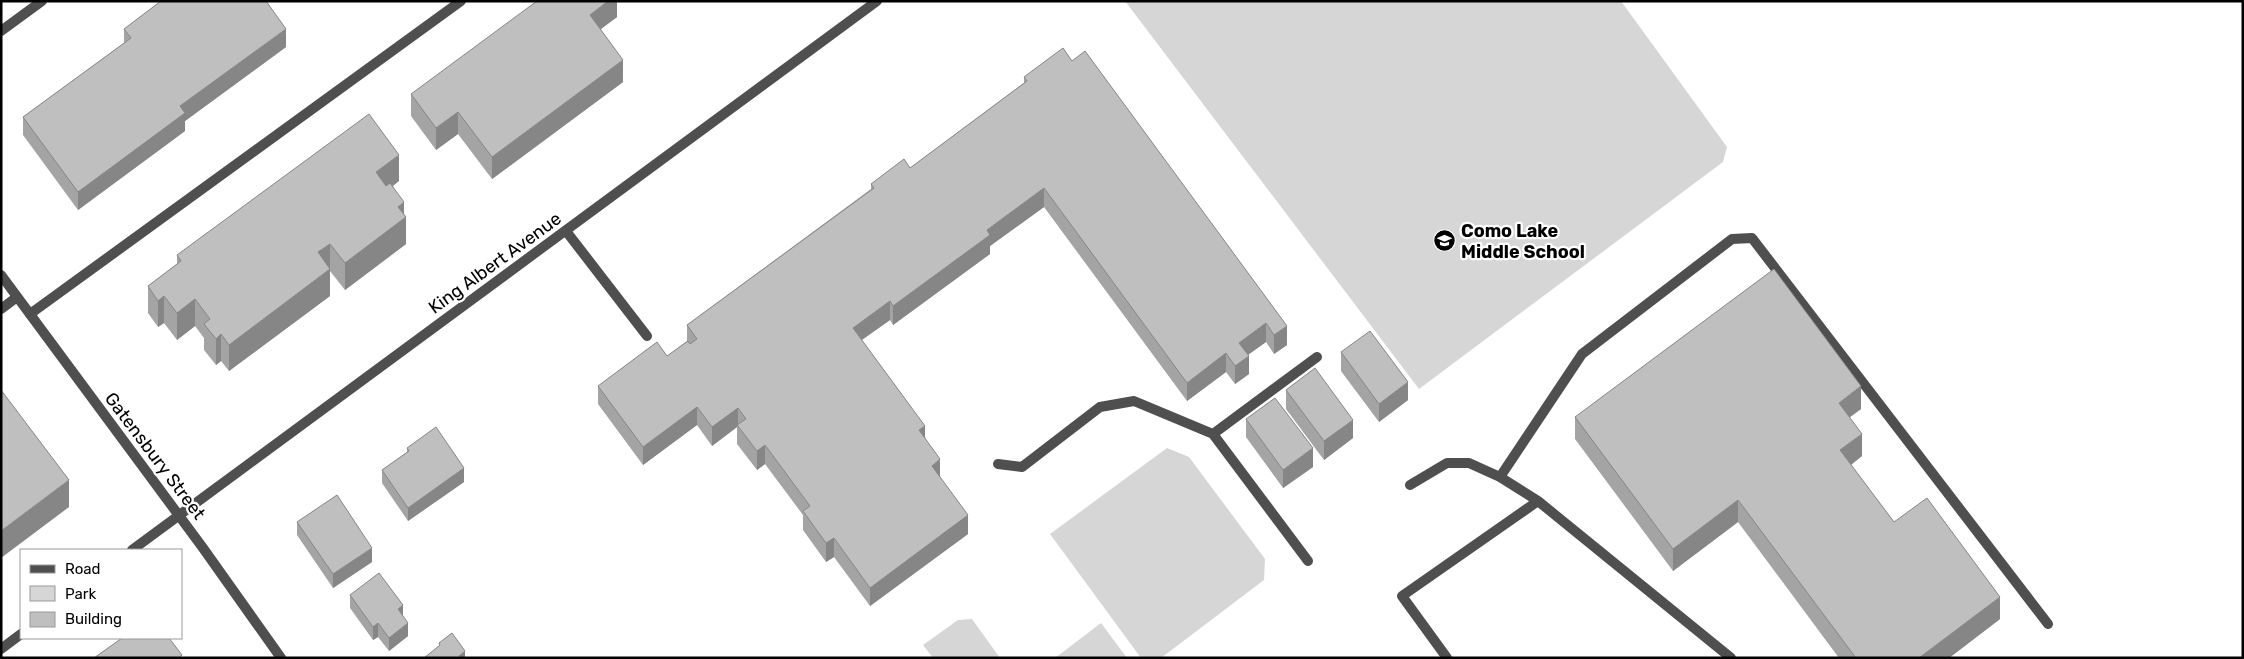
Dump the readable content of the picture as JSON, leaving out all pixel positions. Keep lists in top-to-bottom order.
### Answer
{
  "streets": {
    "street": ["King Albert Avenue", "Gatensbury Street"]
  },
  "crossings": [
    ["King Albert Avenue", "Gatensbury Street"]
  ],
  "places": {
    "school or university": ["Como Lake Middle School"]
  },
  "legend": ["Road", "Park", "Building"]
}
